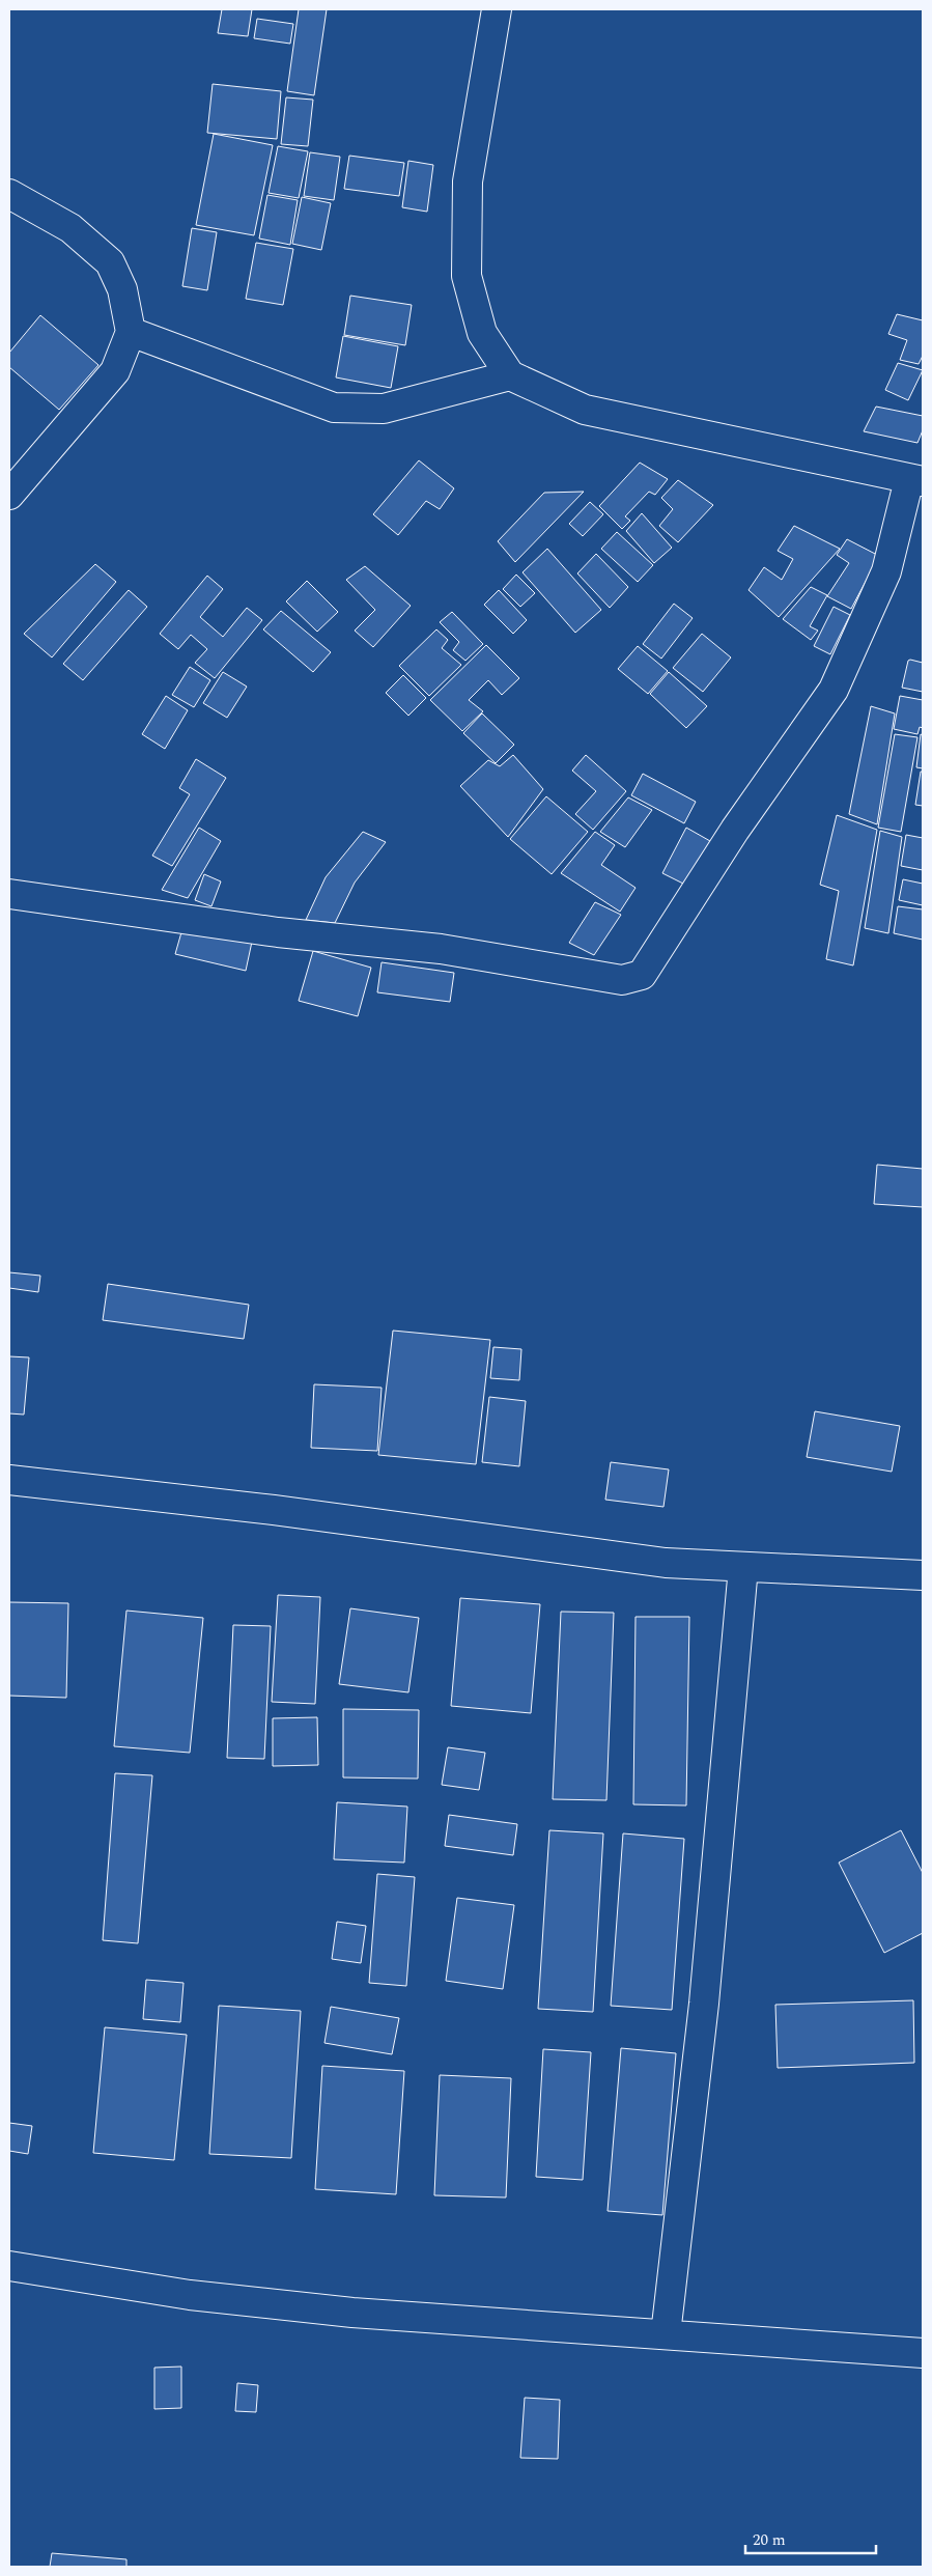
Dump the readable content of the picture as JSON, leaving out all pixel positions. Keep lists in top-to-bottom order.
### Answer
{
  "scale_bar": "20 m"
}
